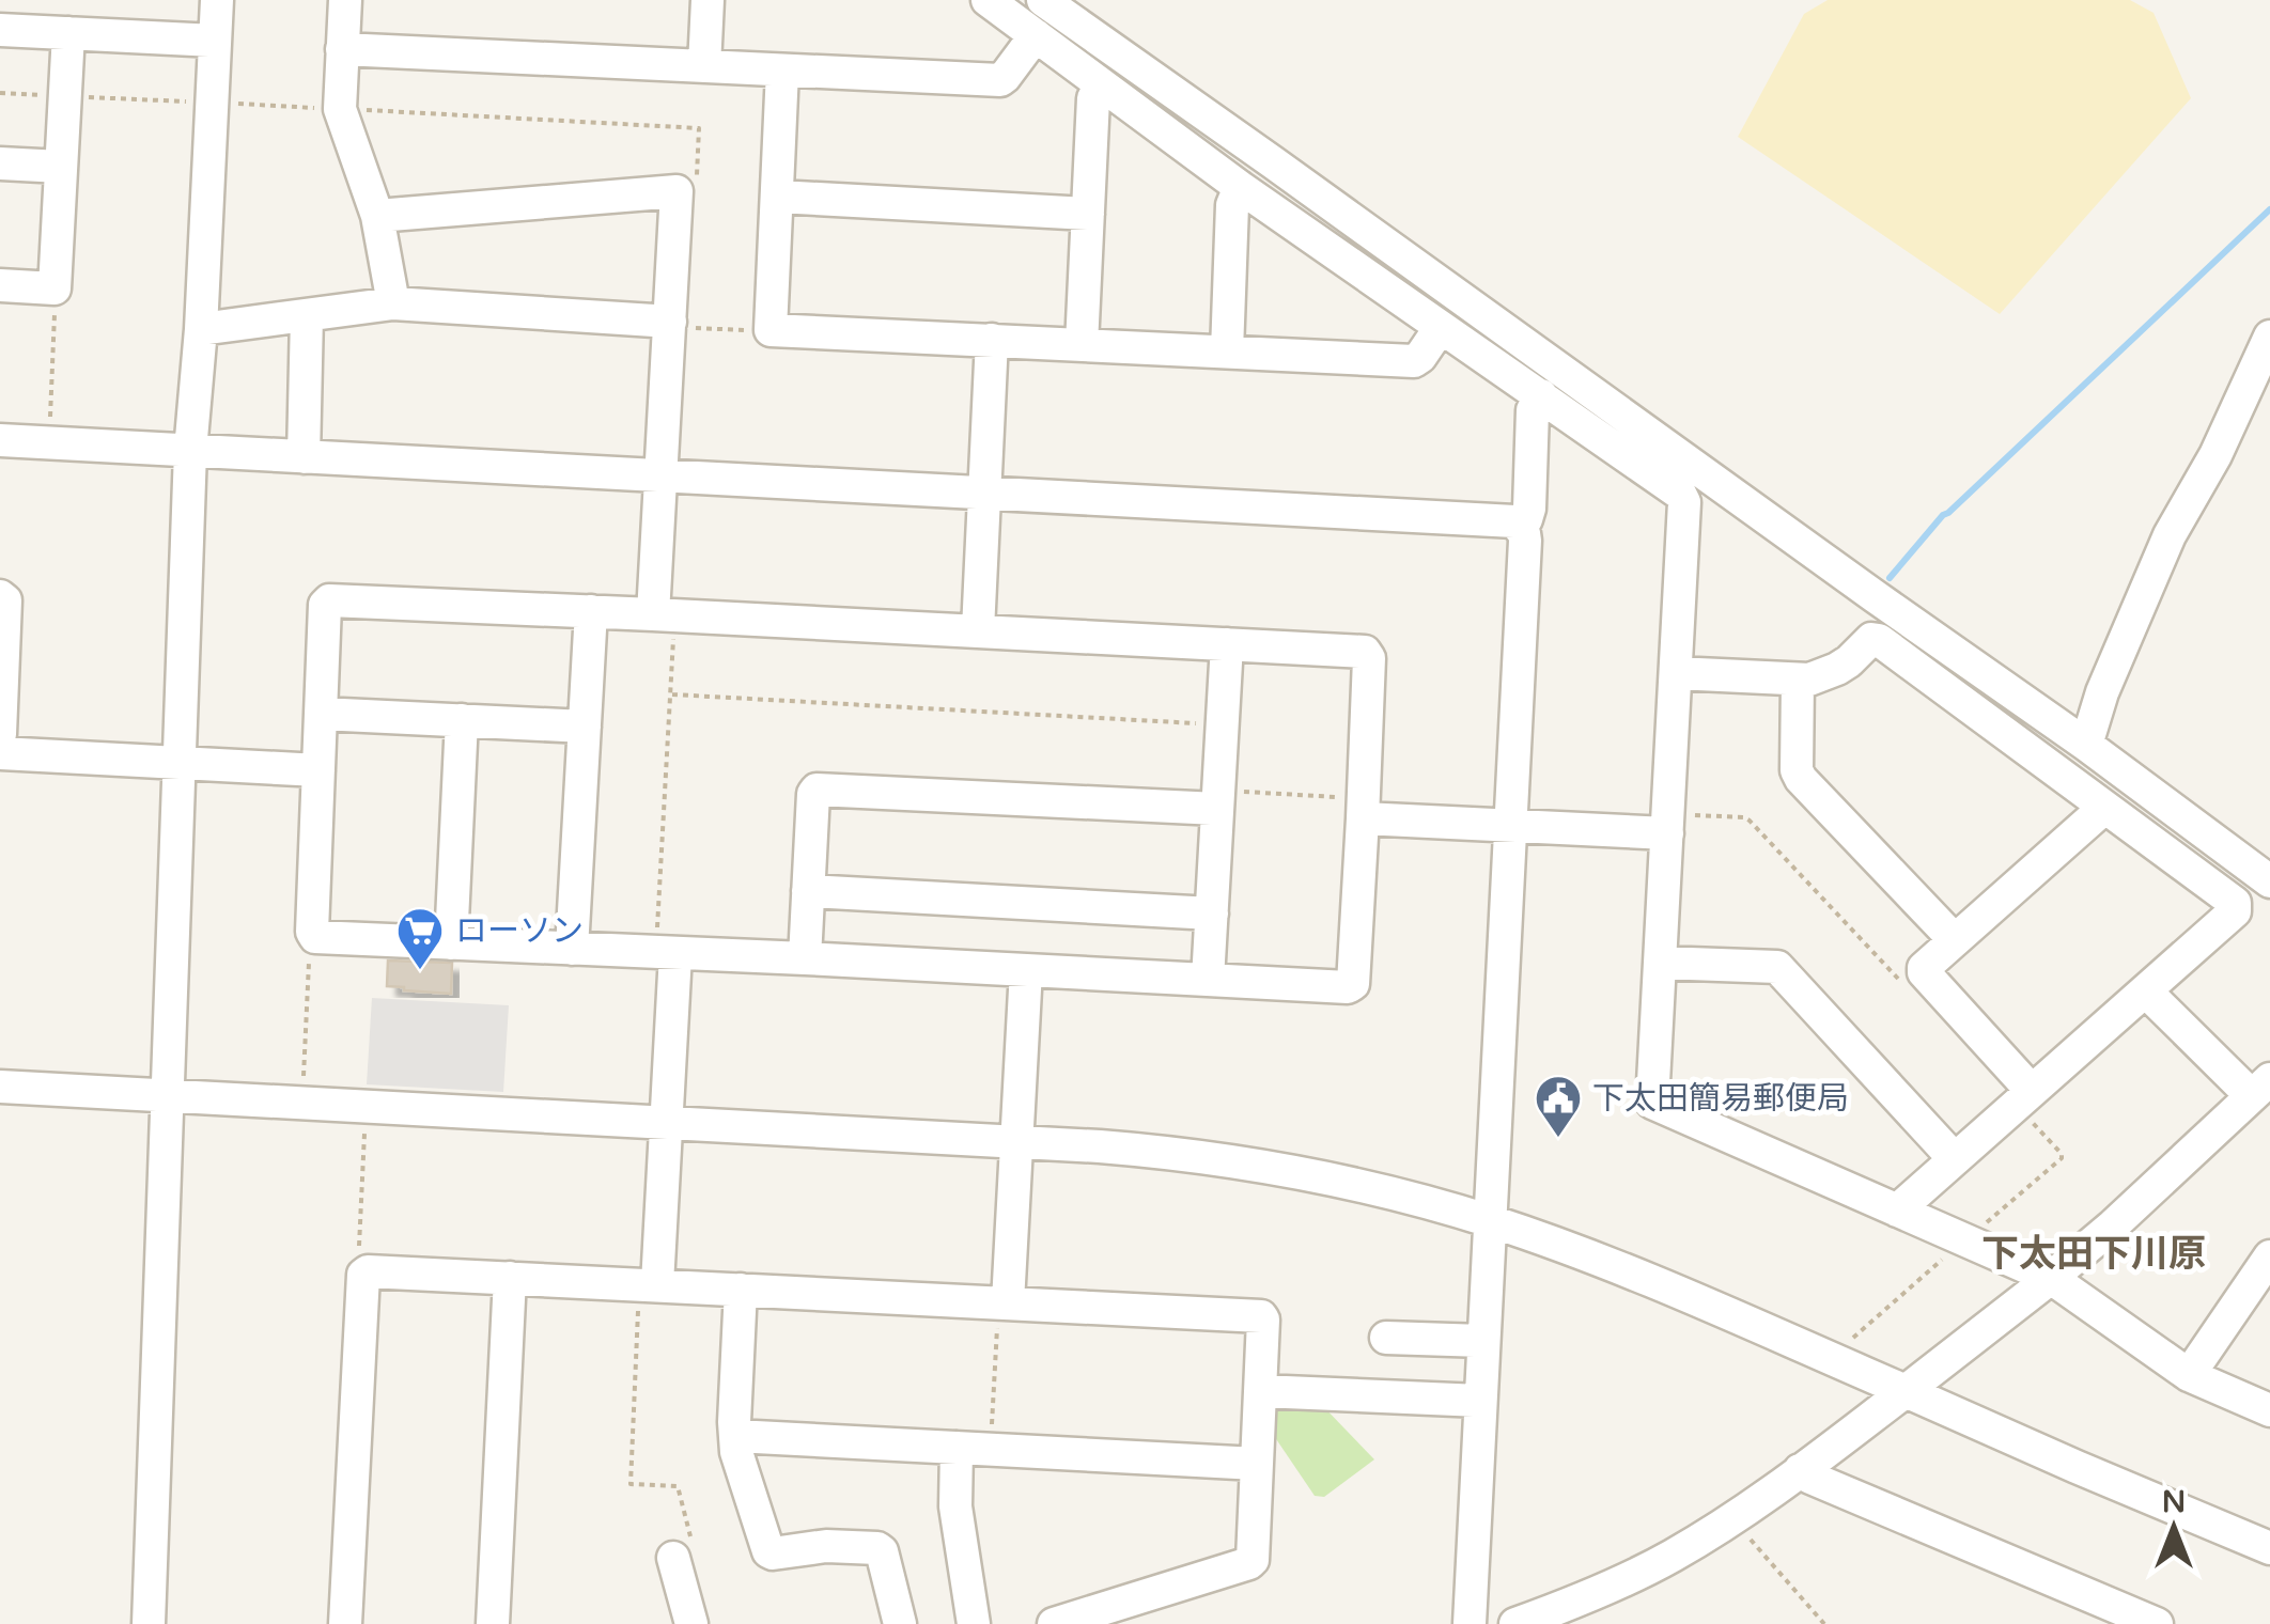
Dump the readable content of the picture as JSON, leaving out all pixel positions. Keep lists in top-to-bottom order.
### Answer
{
  "districts": ["下太田下川原"],
  "places": {
    "supermarket": ["ローソン"],
    "public building": ["下太田簡易郵便局"]
  },
  "north": "top"
}
